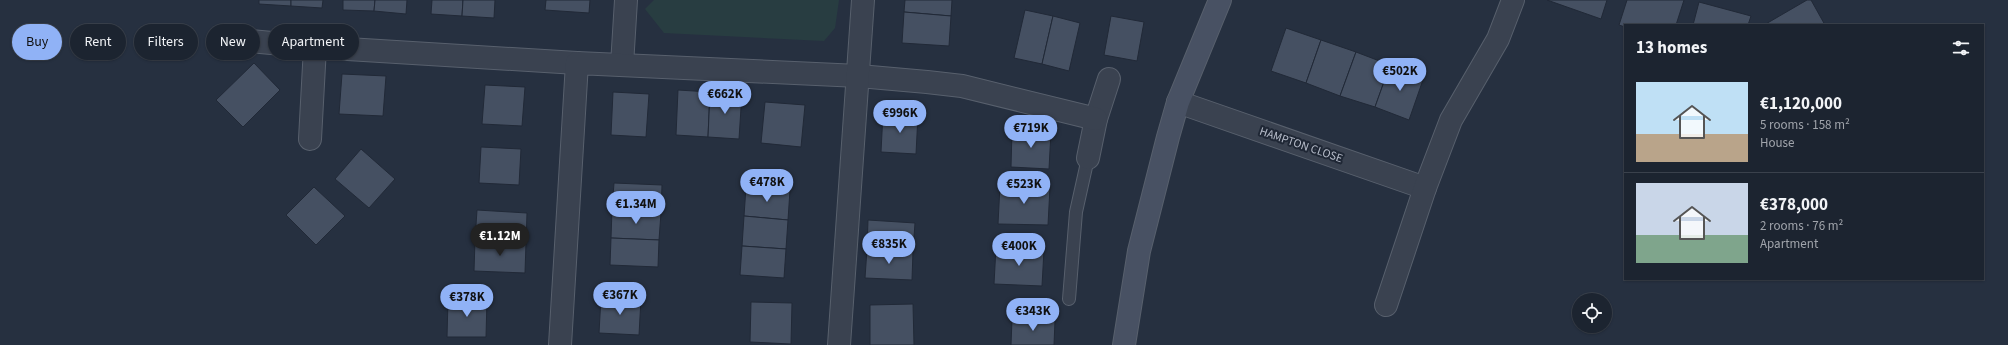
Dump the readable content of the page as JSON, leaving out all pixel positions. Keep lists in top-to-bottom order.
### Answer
{
  "streets": {
    "street": ["HAMPTON CLOSE"]
  },
  "page": {
    "chip": [
      "Buy",
      "Rent",
      "Filters",
      "New",
      "Apartment"
    ],
    "heading": "13 homes",
    "price": [
      "€502K",
      "€662K",
      "€996K",
      "€719K",
      "€478K",
      "€523K",
      "€1.34M",
      "€1.12M",
      "€835K",
      "€400K",
      "€367K",
      "€378K",
      "€343K"
    ],
    "list": [
      {
        "name": "€1,120,000",
        "note": "5 rooms · 158 m² · House"
      },
      {
        "name": "€378,000",
        "note": "2 rooms · 76 m² · Apartment"
      }
    ]
  }
}
